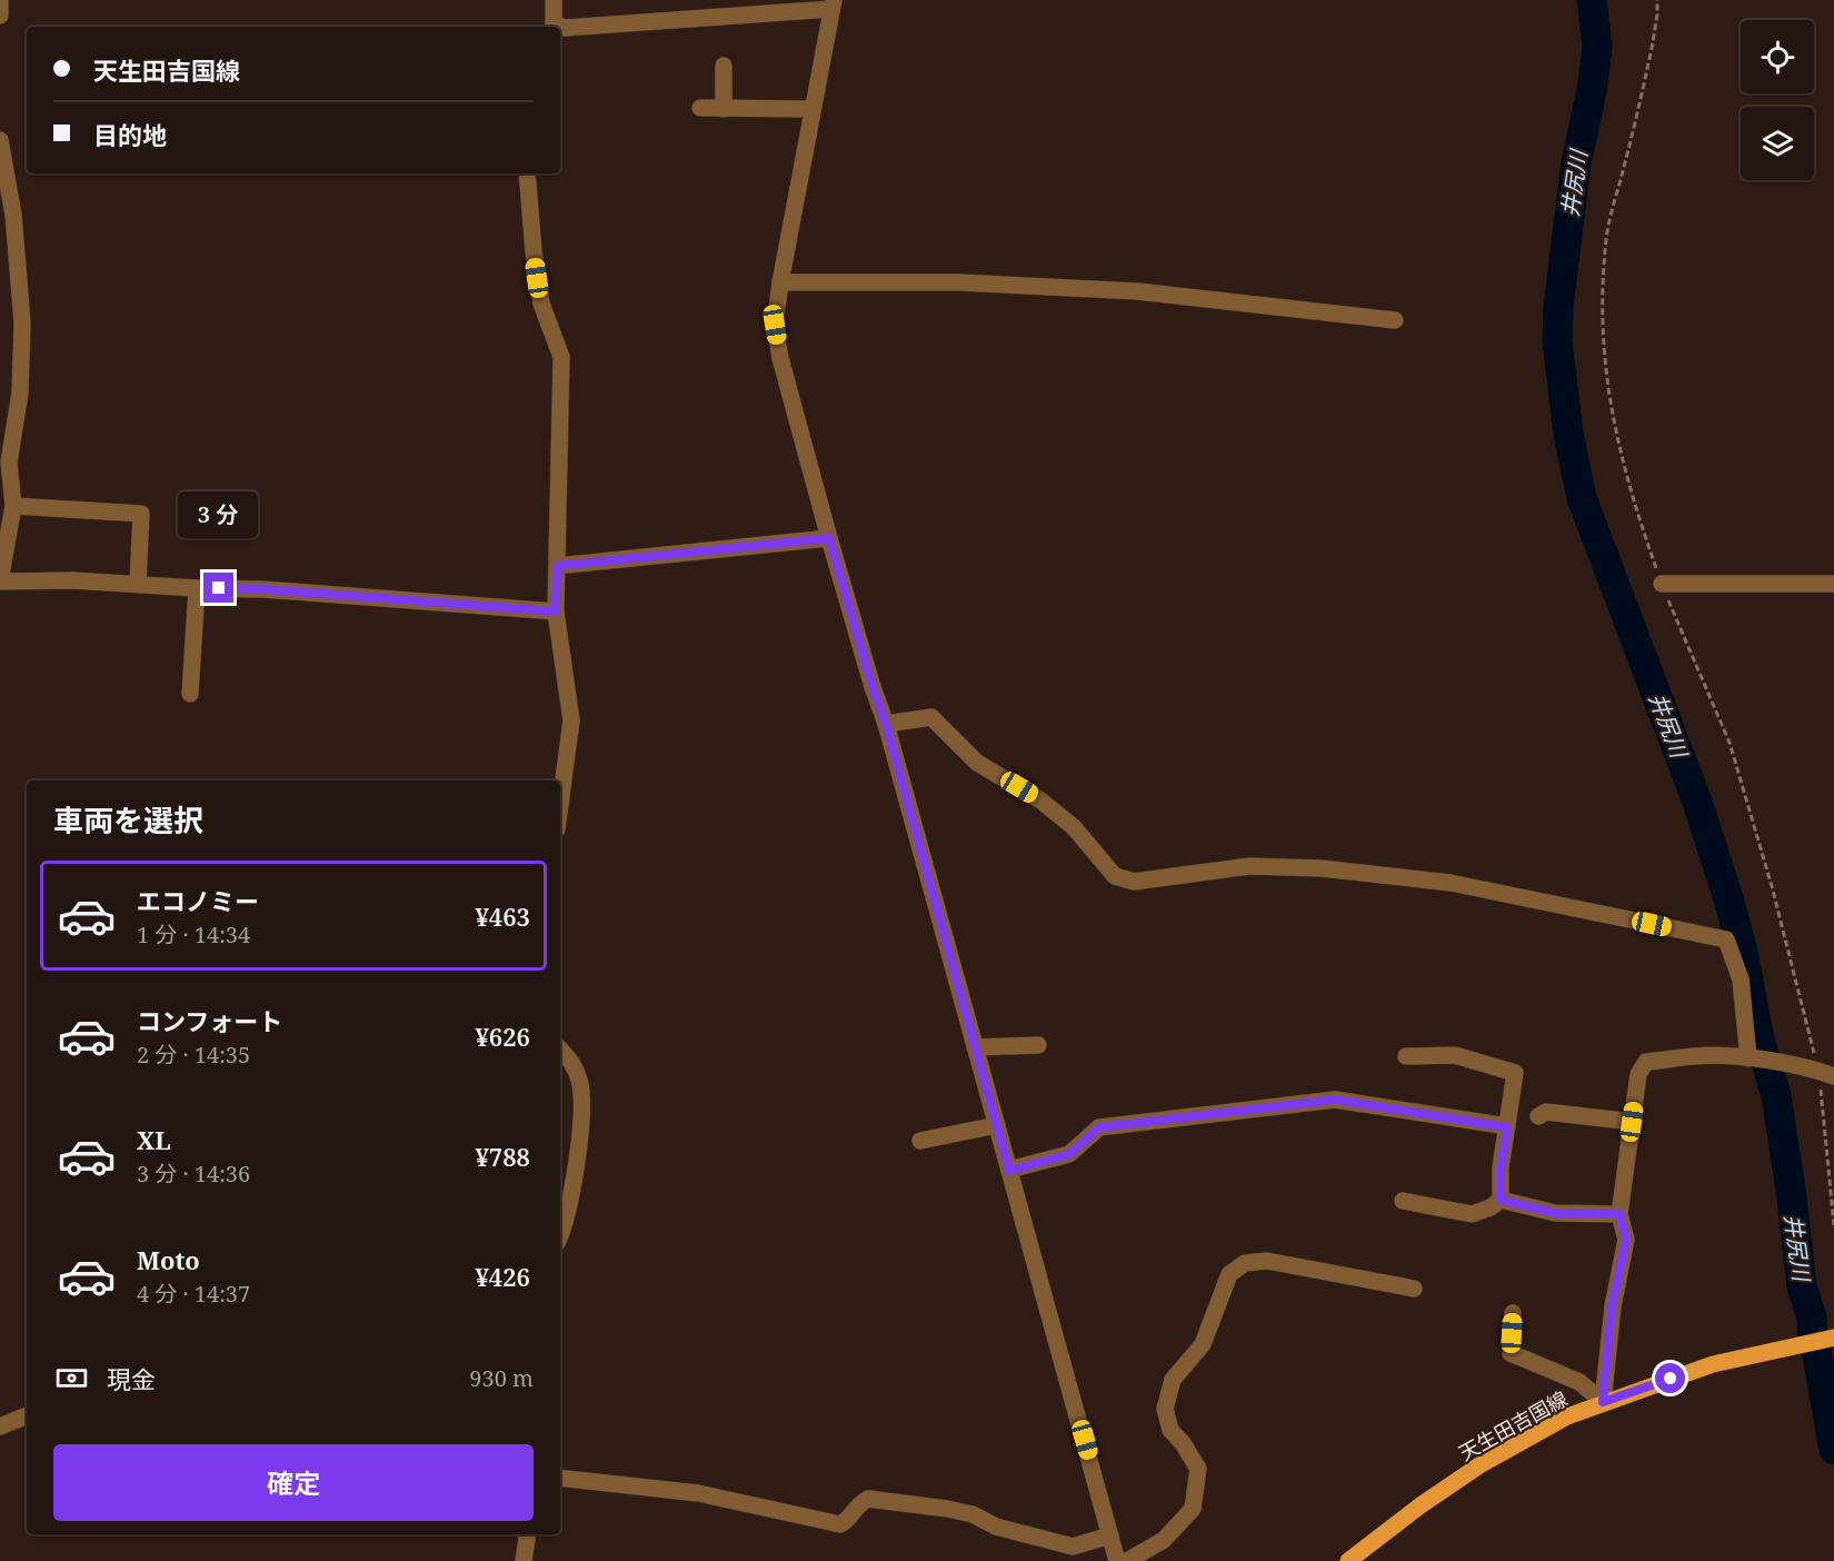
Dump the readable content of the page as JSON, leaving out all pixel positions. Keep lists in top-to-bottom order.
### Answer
{
  "streets": {
    "main road": ["天生田吉国線"]
  },
  "water": ["井尻川"],
  "page": {
    "banner": ["天生田吉国線", "目的地"],
    "bubble": "3 分",
    "heading": "車両を選択",
    "list": [
      {
        "name": "エコノミー",
        "note": "1 分 · 14:34",
        "value": "¥463"
      },
      {
        "name": "コンフォート",
        "note": "2 分 · 14:35",
        "value": "¥626"
      },
      {
        "name": "XL",
        "note": "3 分 · 14:36",
        "value": "¥788"
      },
      {
        "name": "Moto",
        "note": "4 分 · 14:37",
        "value": "¥426"
      }
    ],
    "pay": ["現金", "930 m"],
    "buttons": "確定"
  }
}
